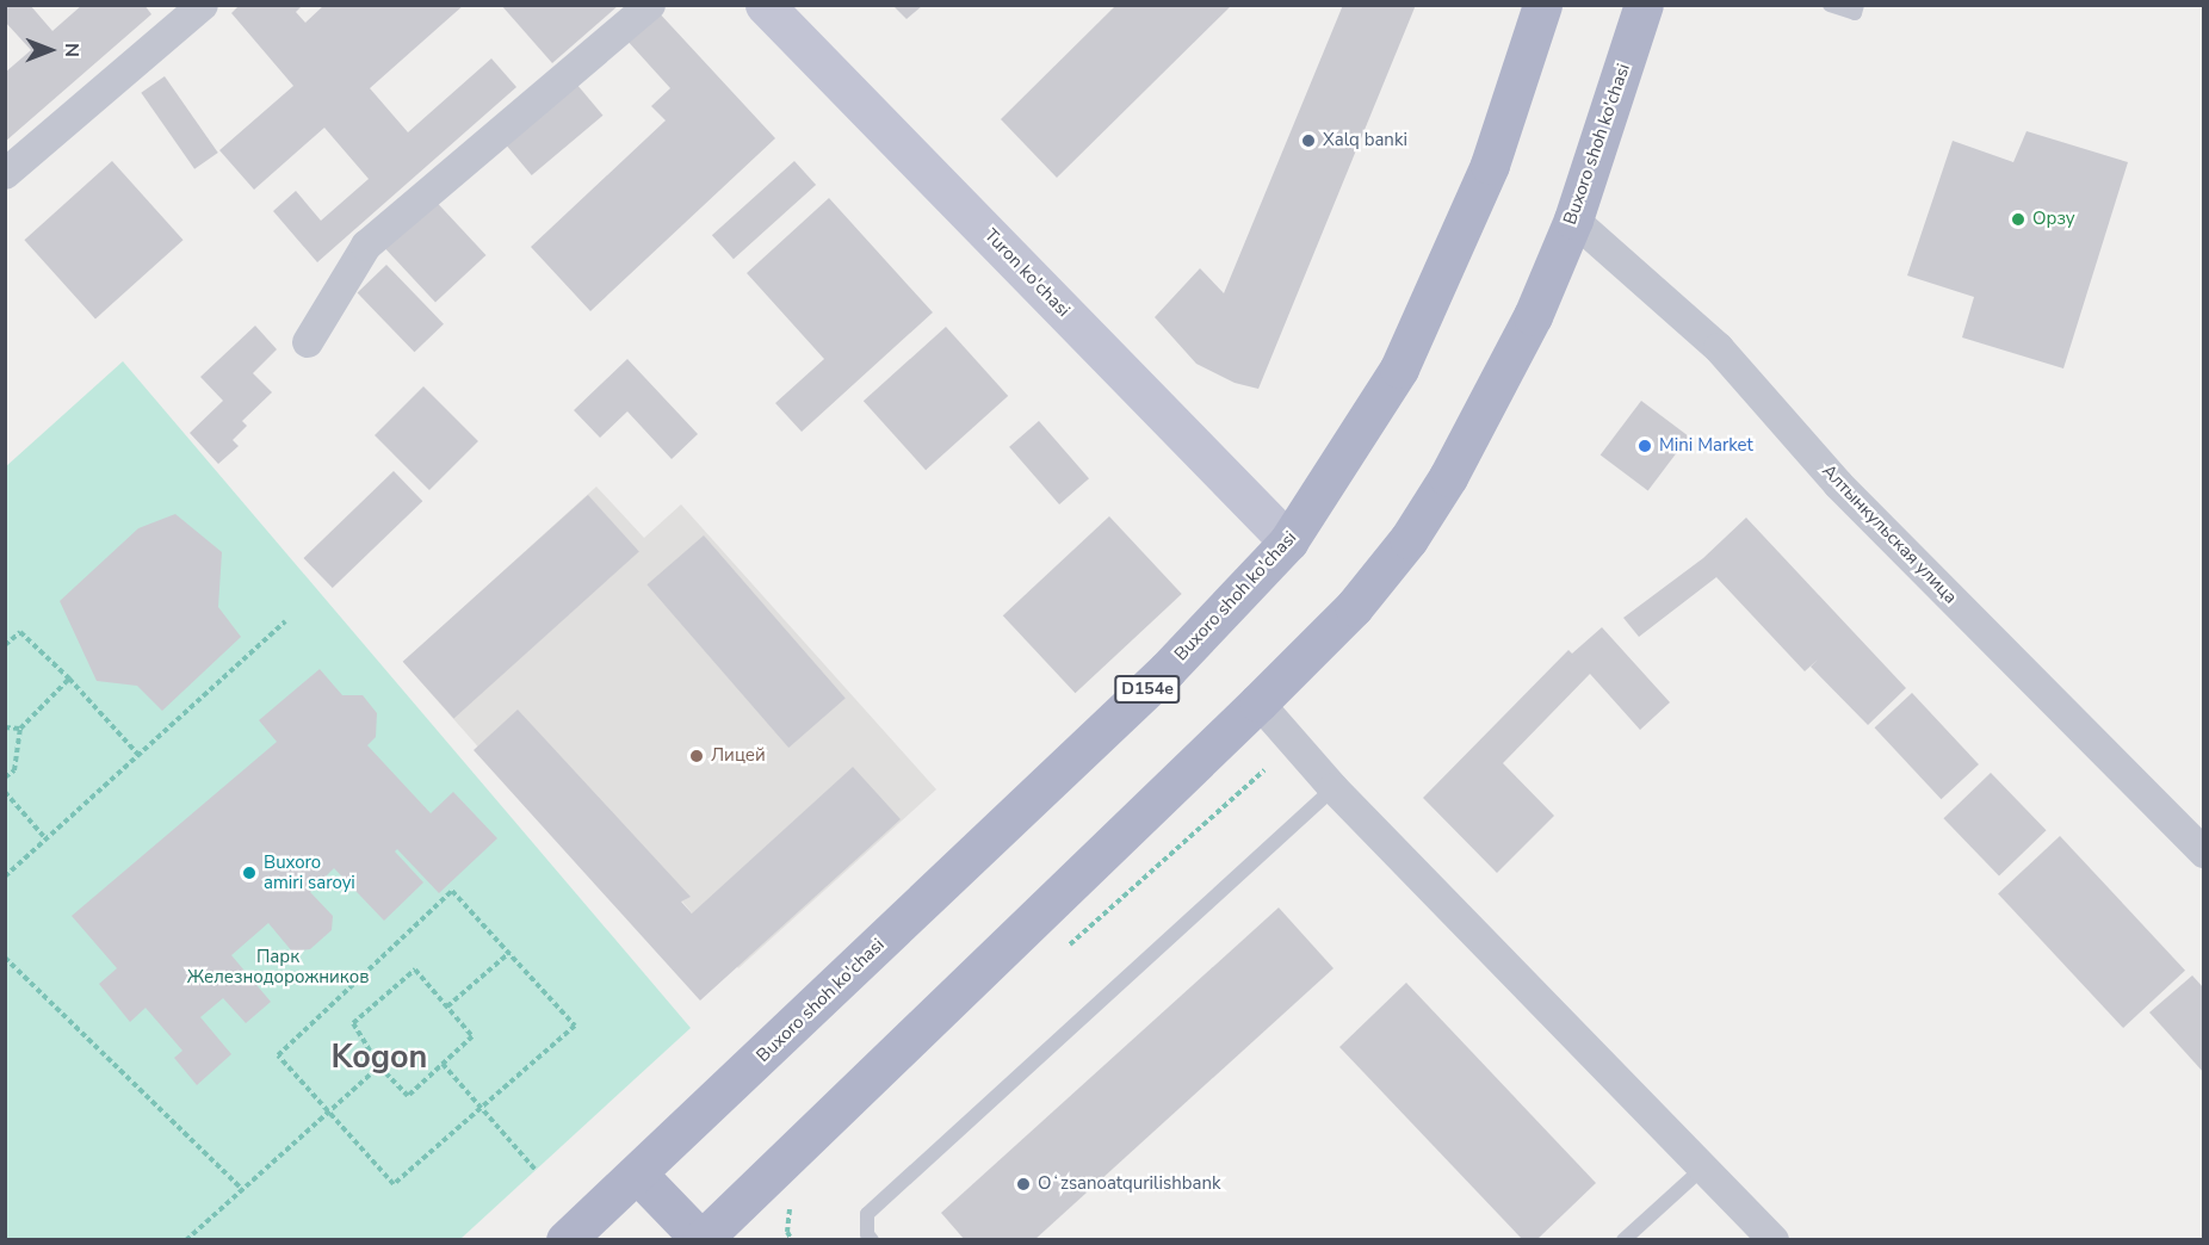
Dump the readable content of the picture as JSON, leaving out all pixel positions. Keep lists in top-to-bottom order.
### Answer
{
  "streets": {
    "main road": ["Buxoro shoh ko'chasi", "D154e"],
    "street": ["Turon ko'chasi", "Алтынкульская улица"]
  },
  "crossings": [
    ["Buxoro shoh ko'chasi", "Turon ko'chasi"],
    ["Buxoro shoh ko'chasi", "Алтынкульская улица"]
  ],
  "districts": ["Kogon"],
  "parks": ["Парк Железнодорожников"],
  "places": [
    "Xalq banki",
    "Орзу",
    "Mini Market",
    "Лицей",
    "Buxoro amiri saroyi",
    "Oʻzsanoatqurilishbank"
  ],
  "north": "right"
}
